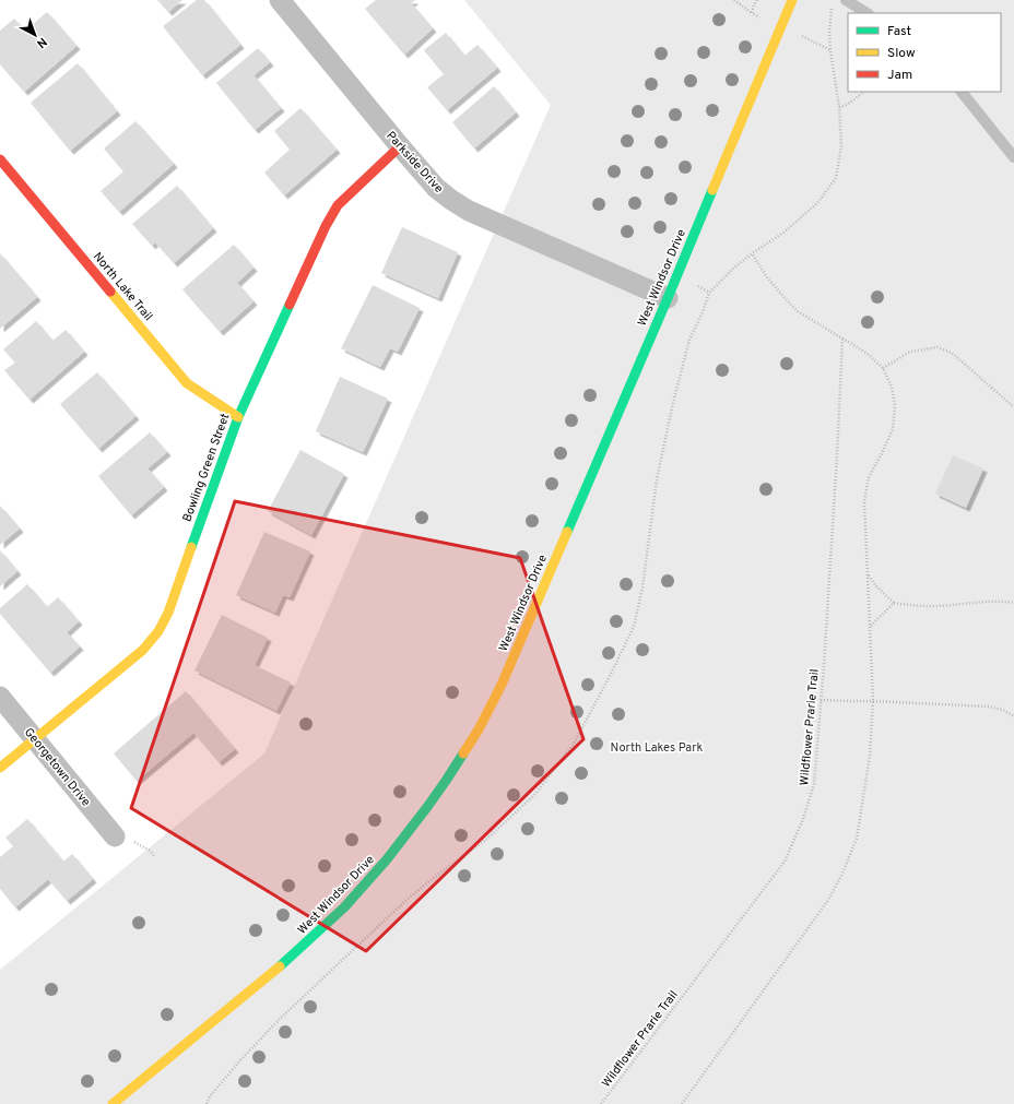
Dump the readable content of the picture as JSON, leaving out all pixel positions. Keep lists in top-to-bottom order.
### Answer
{
  "streets": {
    "street": [
      "Parkside Drive",
      "West Windsor Drive",
      "North Lake Trail",
      "Bowling Green Street",
      "Georgetown Drive"
    ],
    "path": ["Wildflower Prarie Trail"]
  },
  "crossings": [
    ["Parkside Drive", "West Windsor Drive"],
    ["Parkside Drive", "Bowling Green Street"],
    ["North Lake Trail", "Bowling Green Street"],
    ["Bowling Green Street", "Georgetown Drive"]
  ],
  "parks": ["North Lakes Park"],
  "legend": ["Fast", "Slow", "Jam"],
  "north": "bottom right"
}
